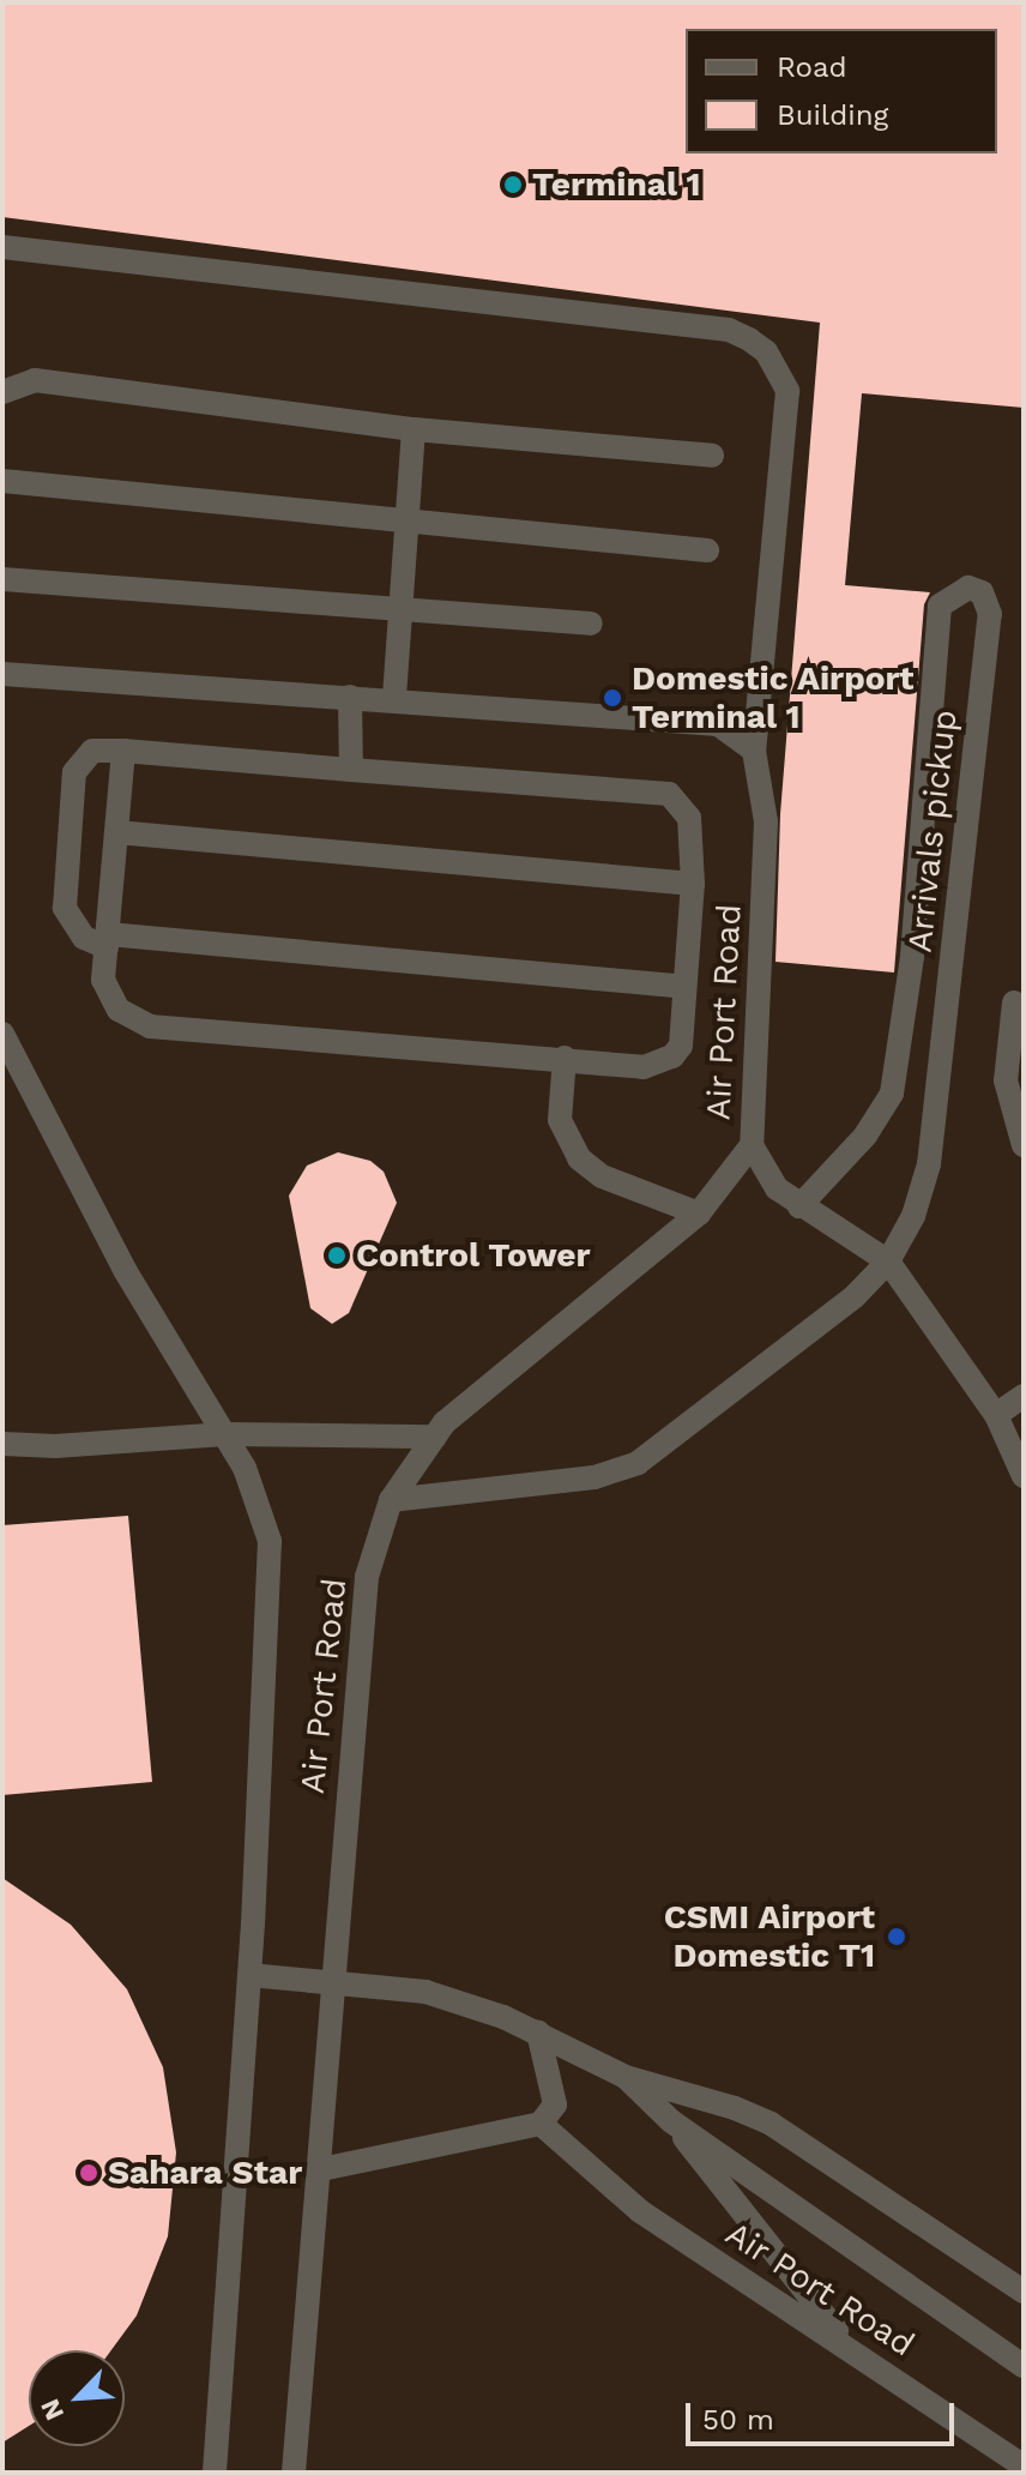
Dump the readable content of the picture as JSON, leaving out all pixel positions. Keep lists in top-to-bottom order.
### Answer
{
  "streets": {
    "street": ["Arrivals pickup", "Air Port Road"]
  },
  "crossings": [
    ["Arrivals pickup", "Air Port Road"]
  ],
  "places": [
    "Terminal 1",
    "Domestic Airport Terminal 1",
    "Control Tower",
    "CSMI Airport Domestic T1",
    "Sahara Star"
  ],
  "legend": ["Road", "Building"],
  "scale_bar": "50 m",
  "north": "bottom left"
}
